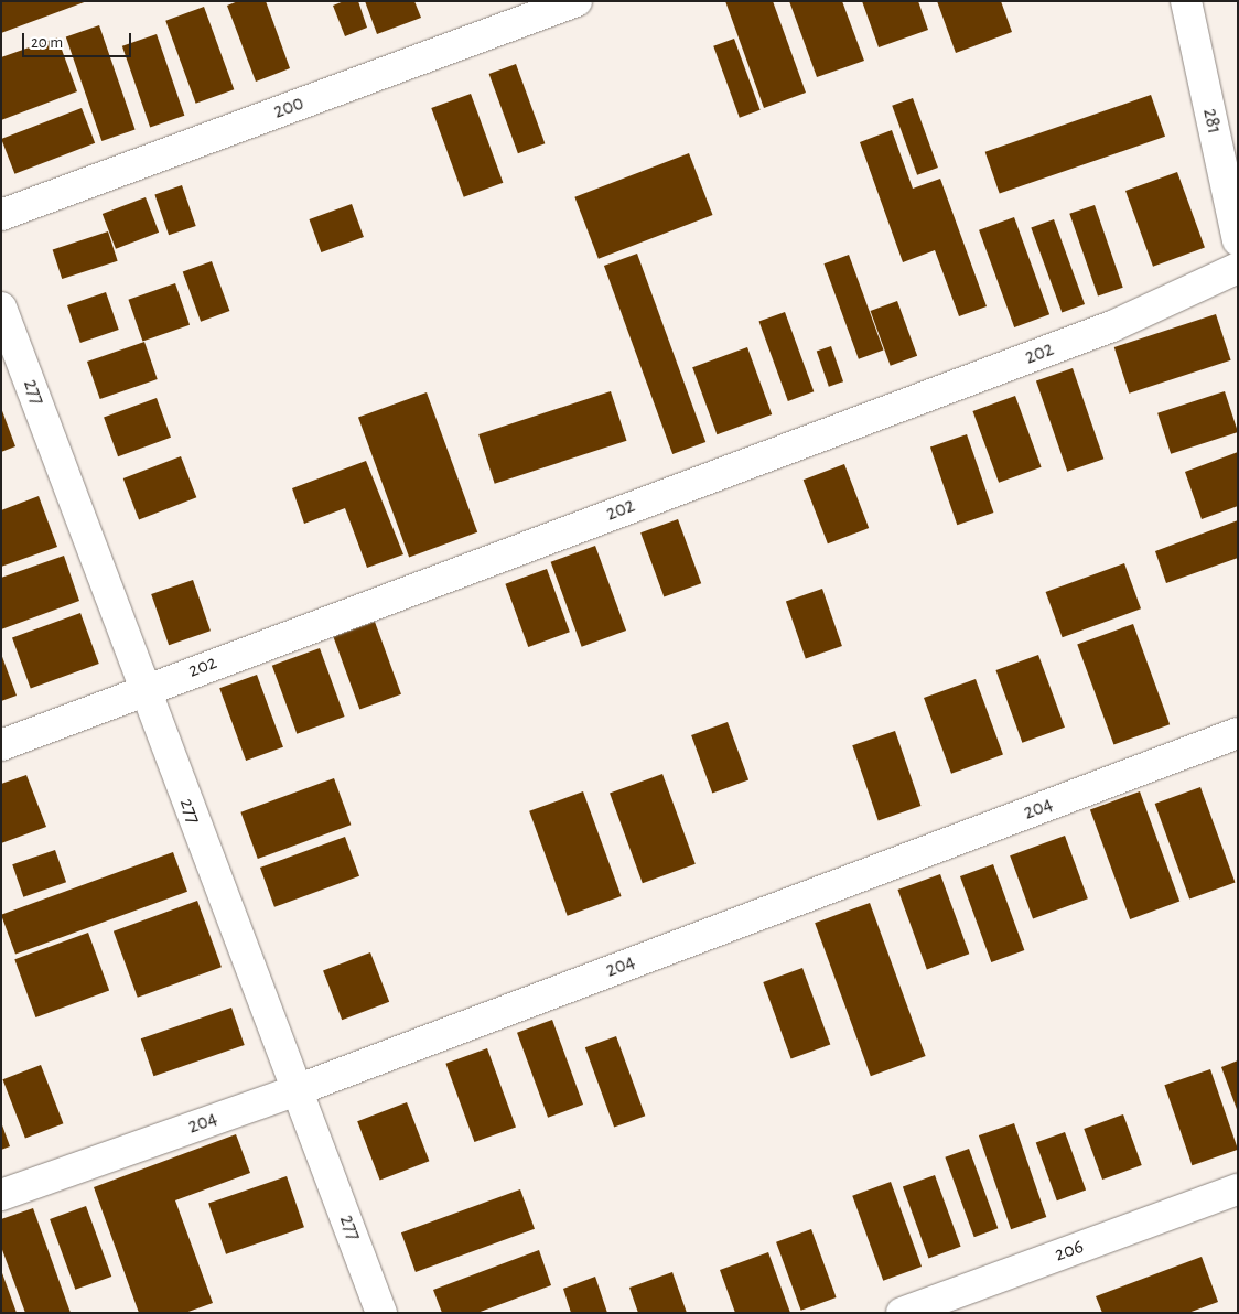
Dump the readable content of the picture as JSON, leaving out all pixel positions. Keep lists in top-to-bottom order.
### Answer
{
  "streets": {
    "street": [
      "200",
      "281",
      "202",
      "277",
      "204",
      "206"
    ]
  },
  "crossings": [
    ["202", "277"],
    ["277", "204"]
  ],
  "scale_bar": "20 m"
}
